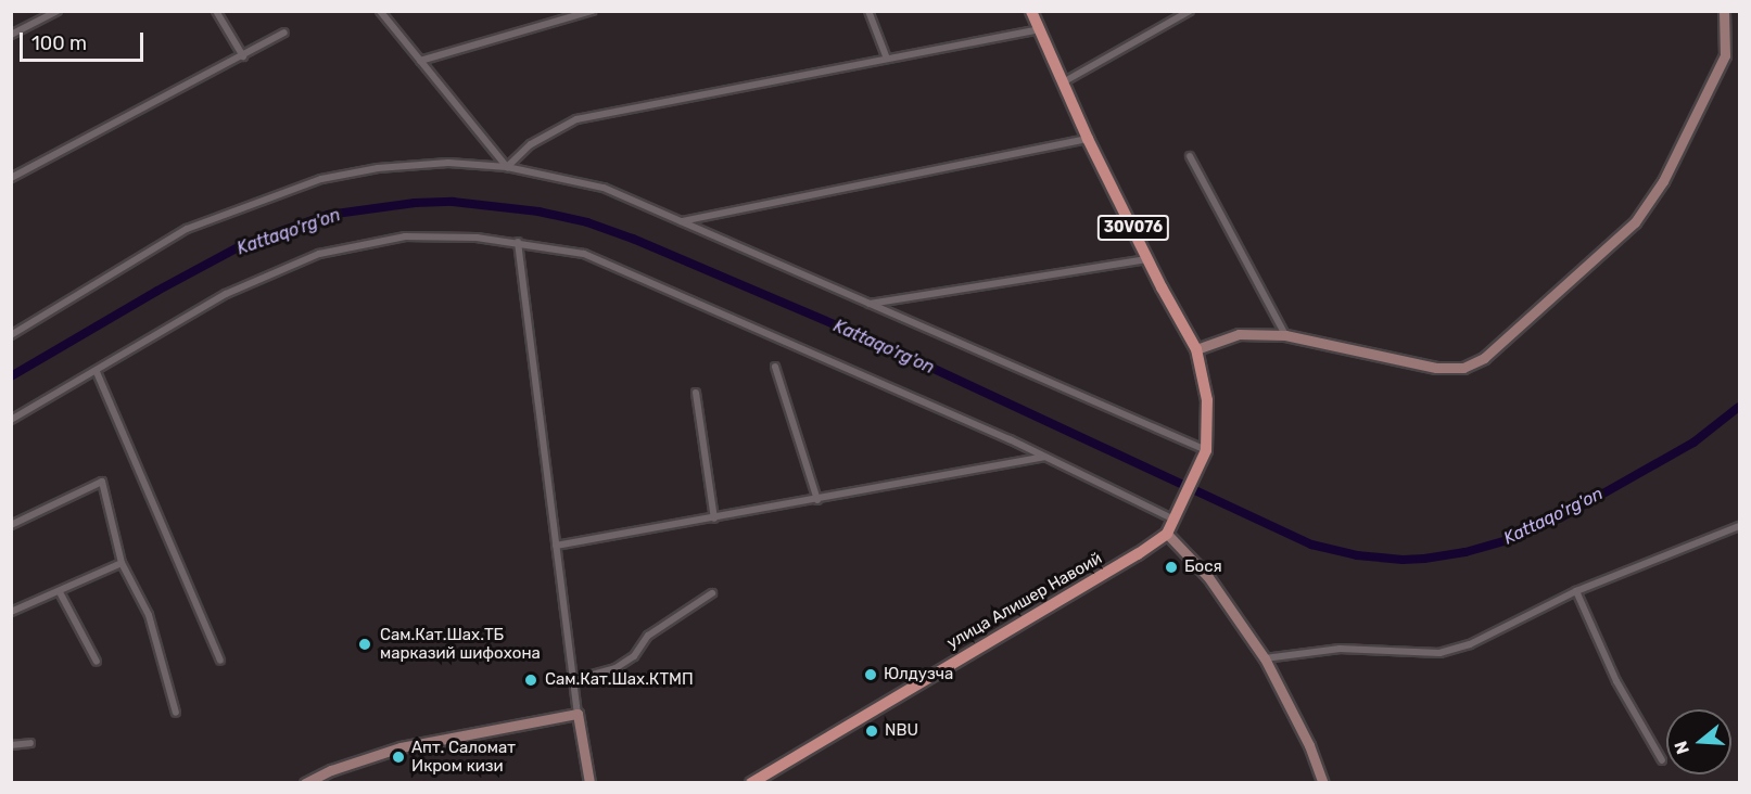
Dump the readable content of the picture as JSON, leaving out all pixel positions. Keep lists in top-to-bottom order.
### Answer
{
  "streets": {
    "main road": ["30V076", "улица Алишер Навоий"]
  },
  "crossings": [
    ["30V076", "улица Алишер Навоий"]
  ],
  "water": ["Kattaqo'rg'on"],
  "places": [
    "Бося",
    "Сам.Кат.Шах.ТБ марказий шифохона",
    "Юлдузча",
    "Сам.Кат.Шах.КТМП",
    "NBU",
    "Апт. Саломат Икром кизи"
  ],
  "scale_bar": "100 m",
  "north": "left"
}
